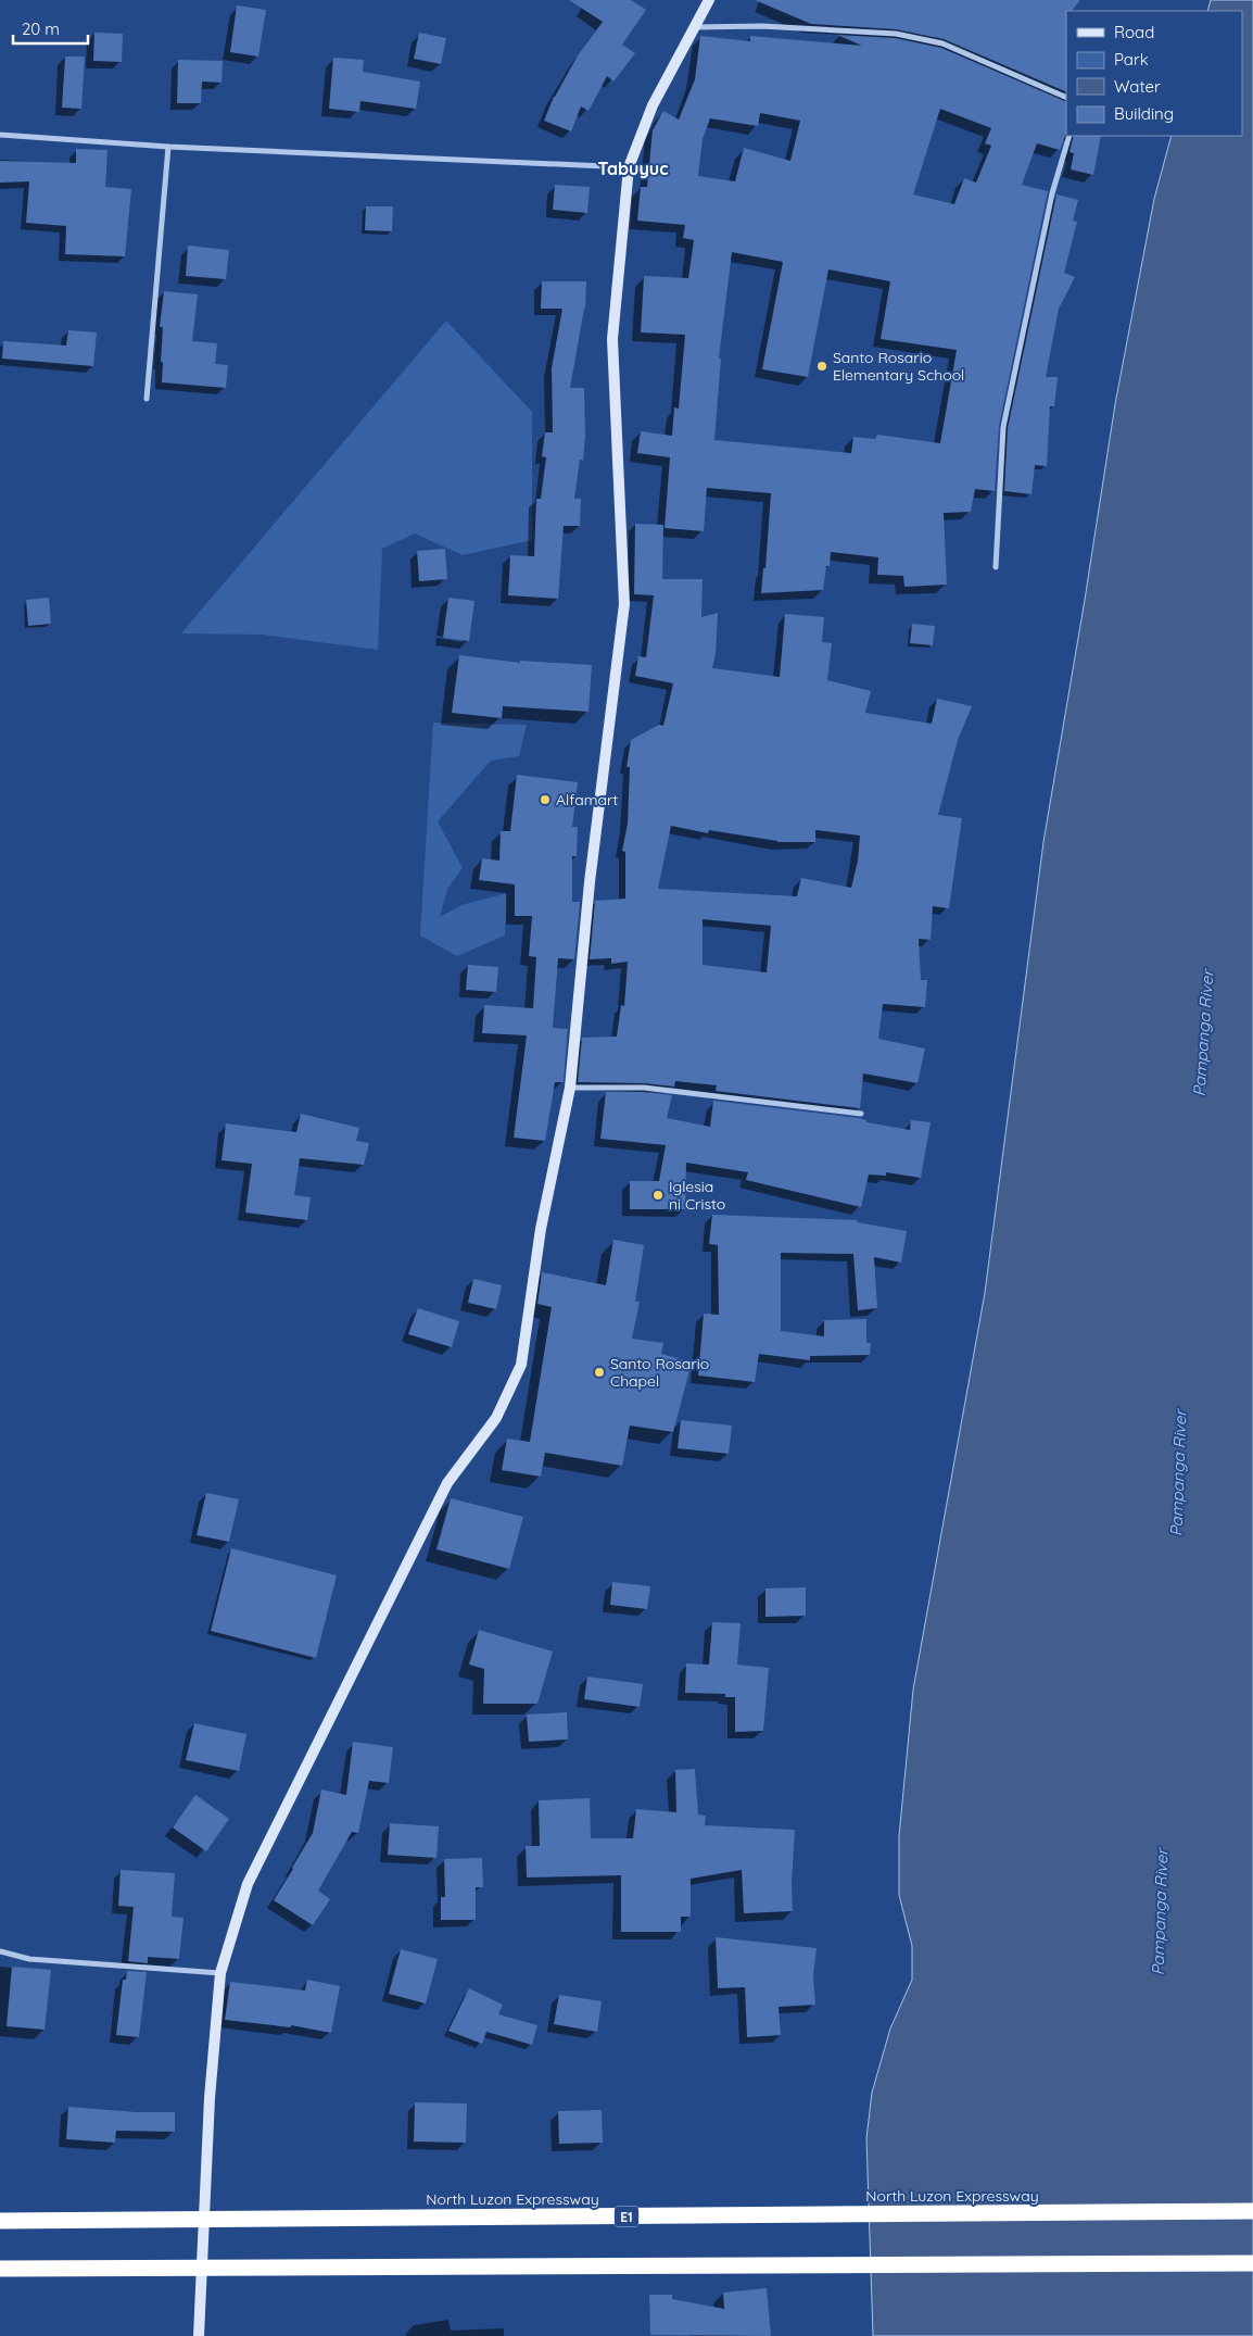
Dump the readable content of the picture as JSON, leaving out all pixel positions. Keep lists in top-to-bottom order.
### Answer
{
  "streets": {
    "highway": ["North Luzon Expressway", "E1"]
  },
  "districts": ["Tabuyuc"],
  "water": ["Pampanga River"],
  "places": [
    "Santo Rosario Elementary School",
    "Alfamart",
    "Iglesia ni Cristo",
    "Santo Rosario Chapel"
  ],
  "legend": [
    "Road",
    "Park",
    "Water",
    "Building"
  ],
  "scale_bar": "20 m"
}
